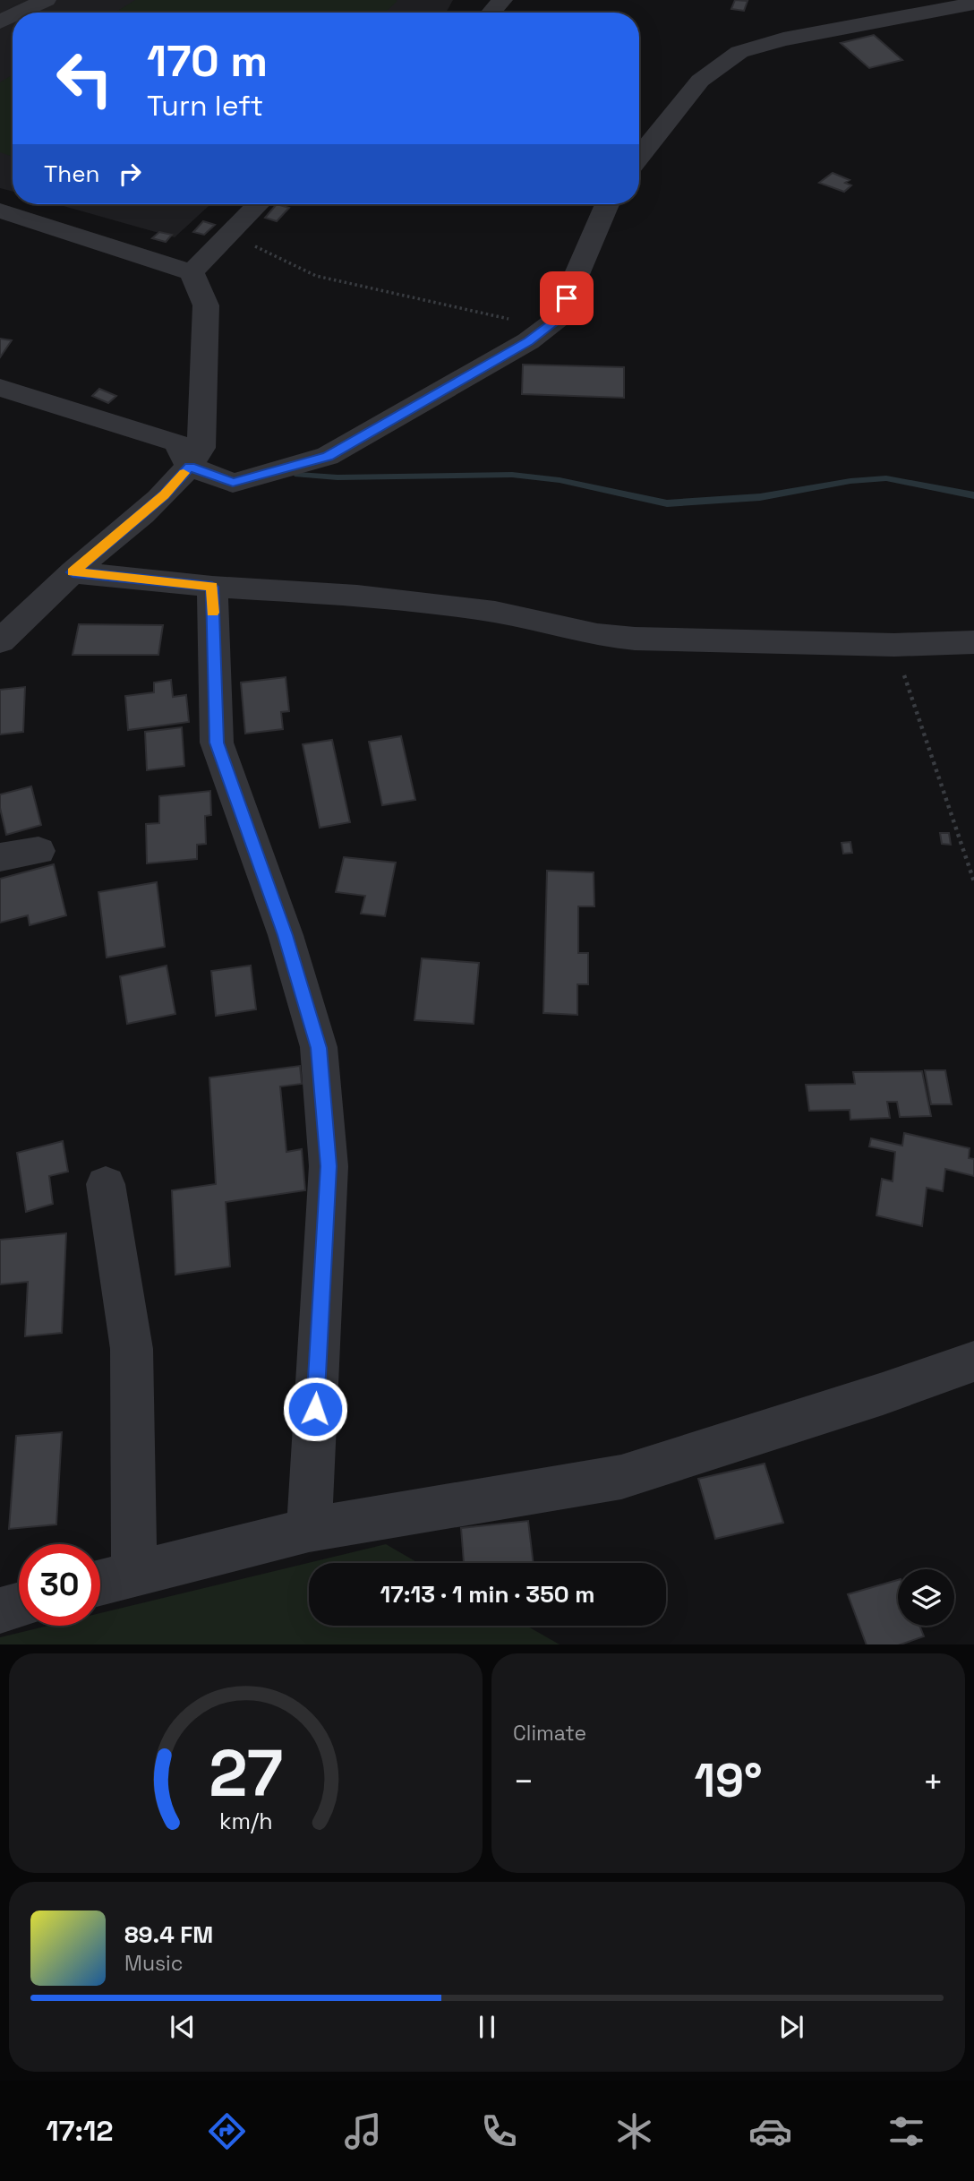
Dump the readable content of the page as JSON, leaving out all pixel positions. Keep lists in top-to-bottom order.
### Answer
{
  "page": {
    "turn": ["170 m", "Turn left"],
    "then": "Then",
    "limit": "30",
    "trip": "17:13 · 1 min · 350 m",
    "tile": "Climate",
    "heat": ["−", "19°", "+"],
    "song": ["89.4 FM", "Music"],
    "tabs": "17:12",
    "gauge": ["27", "km/h"]
  }
}
